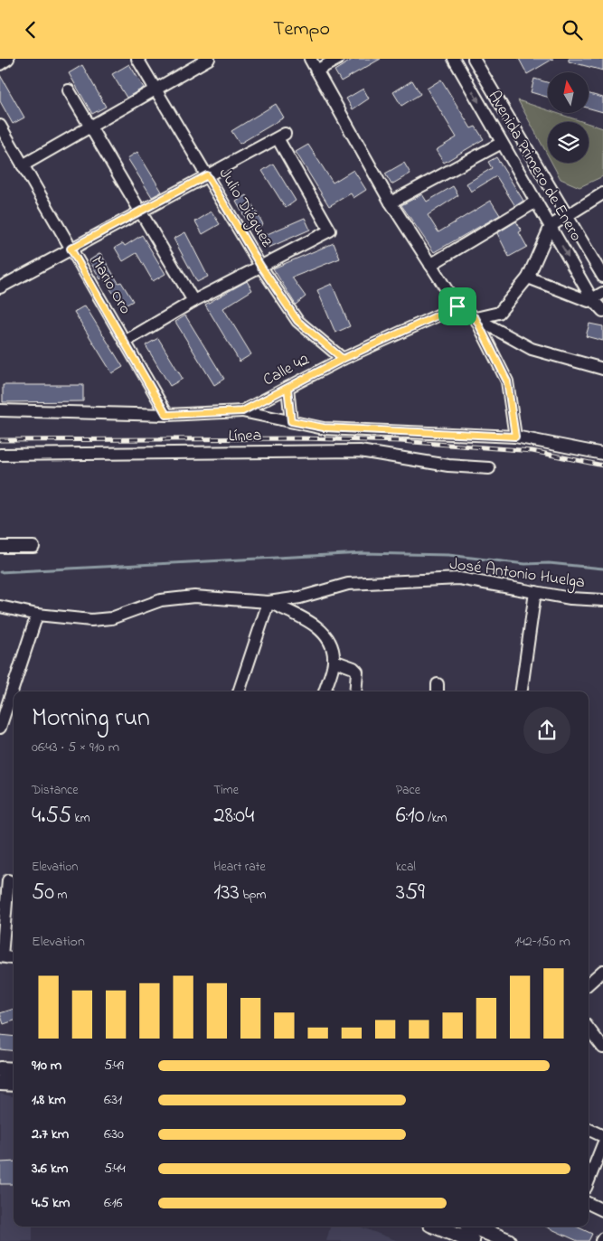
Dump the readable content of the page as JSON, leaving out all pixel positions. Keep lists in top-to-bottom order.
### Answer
{
  "streets": {
    "street": [
      "Avenida Primero de Enero",
      "Julio Diéguez",
      "Mario Oro",
      "Calle 42",
      "Línea",
      "José Antonio Huelga"
    ]
  },
  "crossings": [
    ["Julio Diéguez", "Calle 42"],
    ["Mario Oro", "Calle 42"],
    ["Calle 42", "Línea"]
  ],
  "north": "top",
  "page": {
    "header": "Tempo",
    "heading": ["Morning run", "06:43 · 5 × 910 m"],
    "stats": [
      ["Distance", "4.55 km"],
      ["Time", "28:04"],
      ["Pace", "6:10 /km"],
      ["Elevation", "50 m"],
      ["Heart rate", "133 bpm"],
      ["kcal", "359"]
    ],
    "chart": ["Elevation", "142–150 m"],
    "list": [
      {
        "name": "910 m",
        "note": "5:49"
      },
      {
        "name": "1.8 km",
        "note": "6:31"
      },
      {
        "name": "2.7 km",
        "note": "6:30"
      },
      {
        "name": "3.6 km",
        "note": "5:44"
      },
      {
        "name": "4.5 km",
        "note": "6:16"
      }
    ]
  }
}
